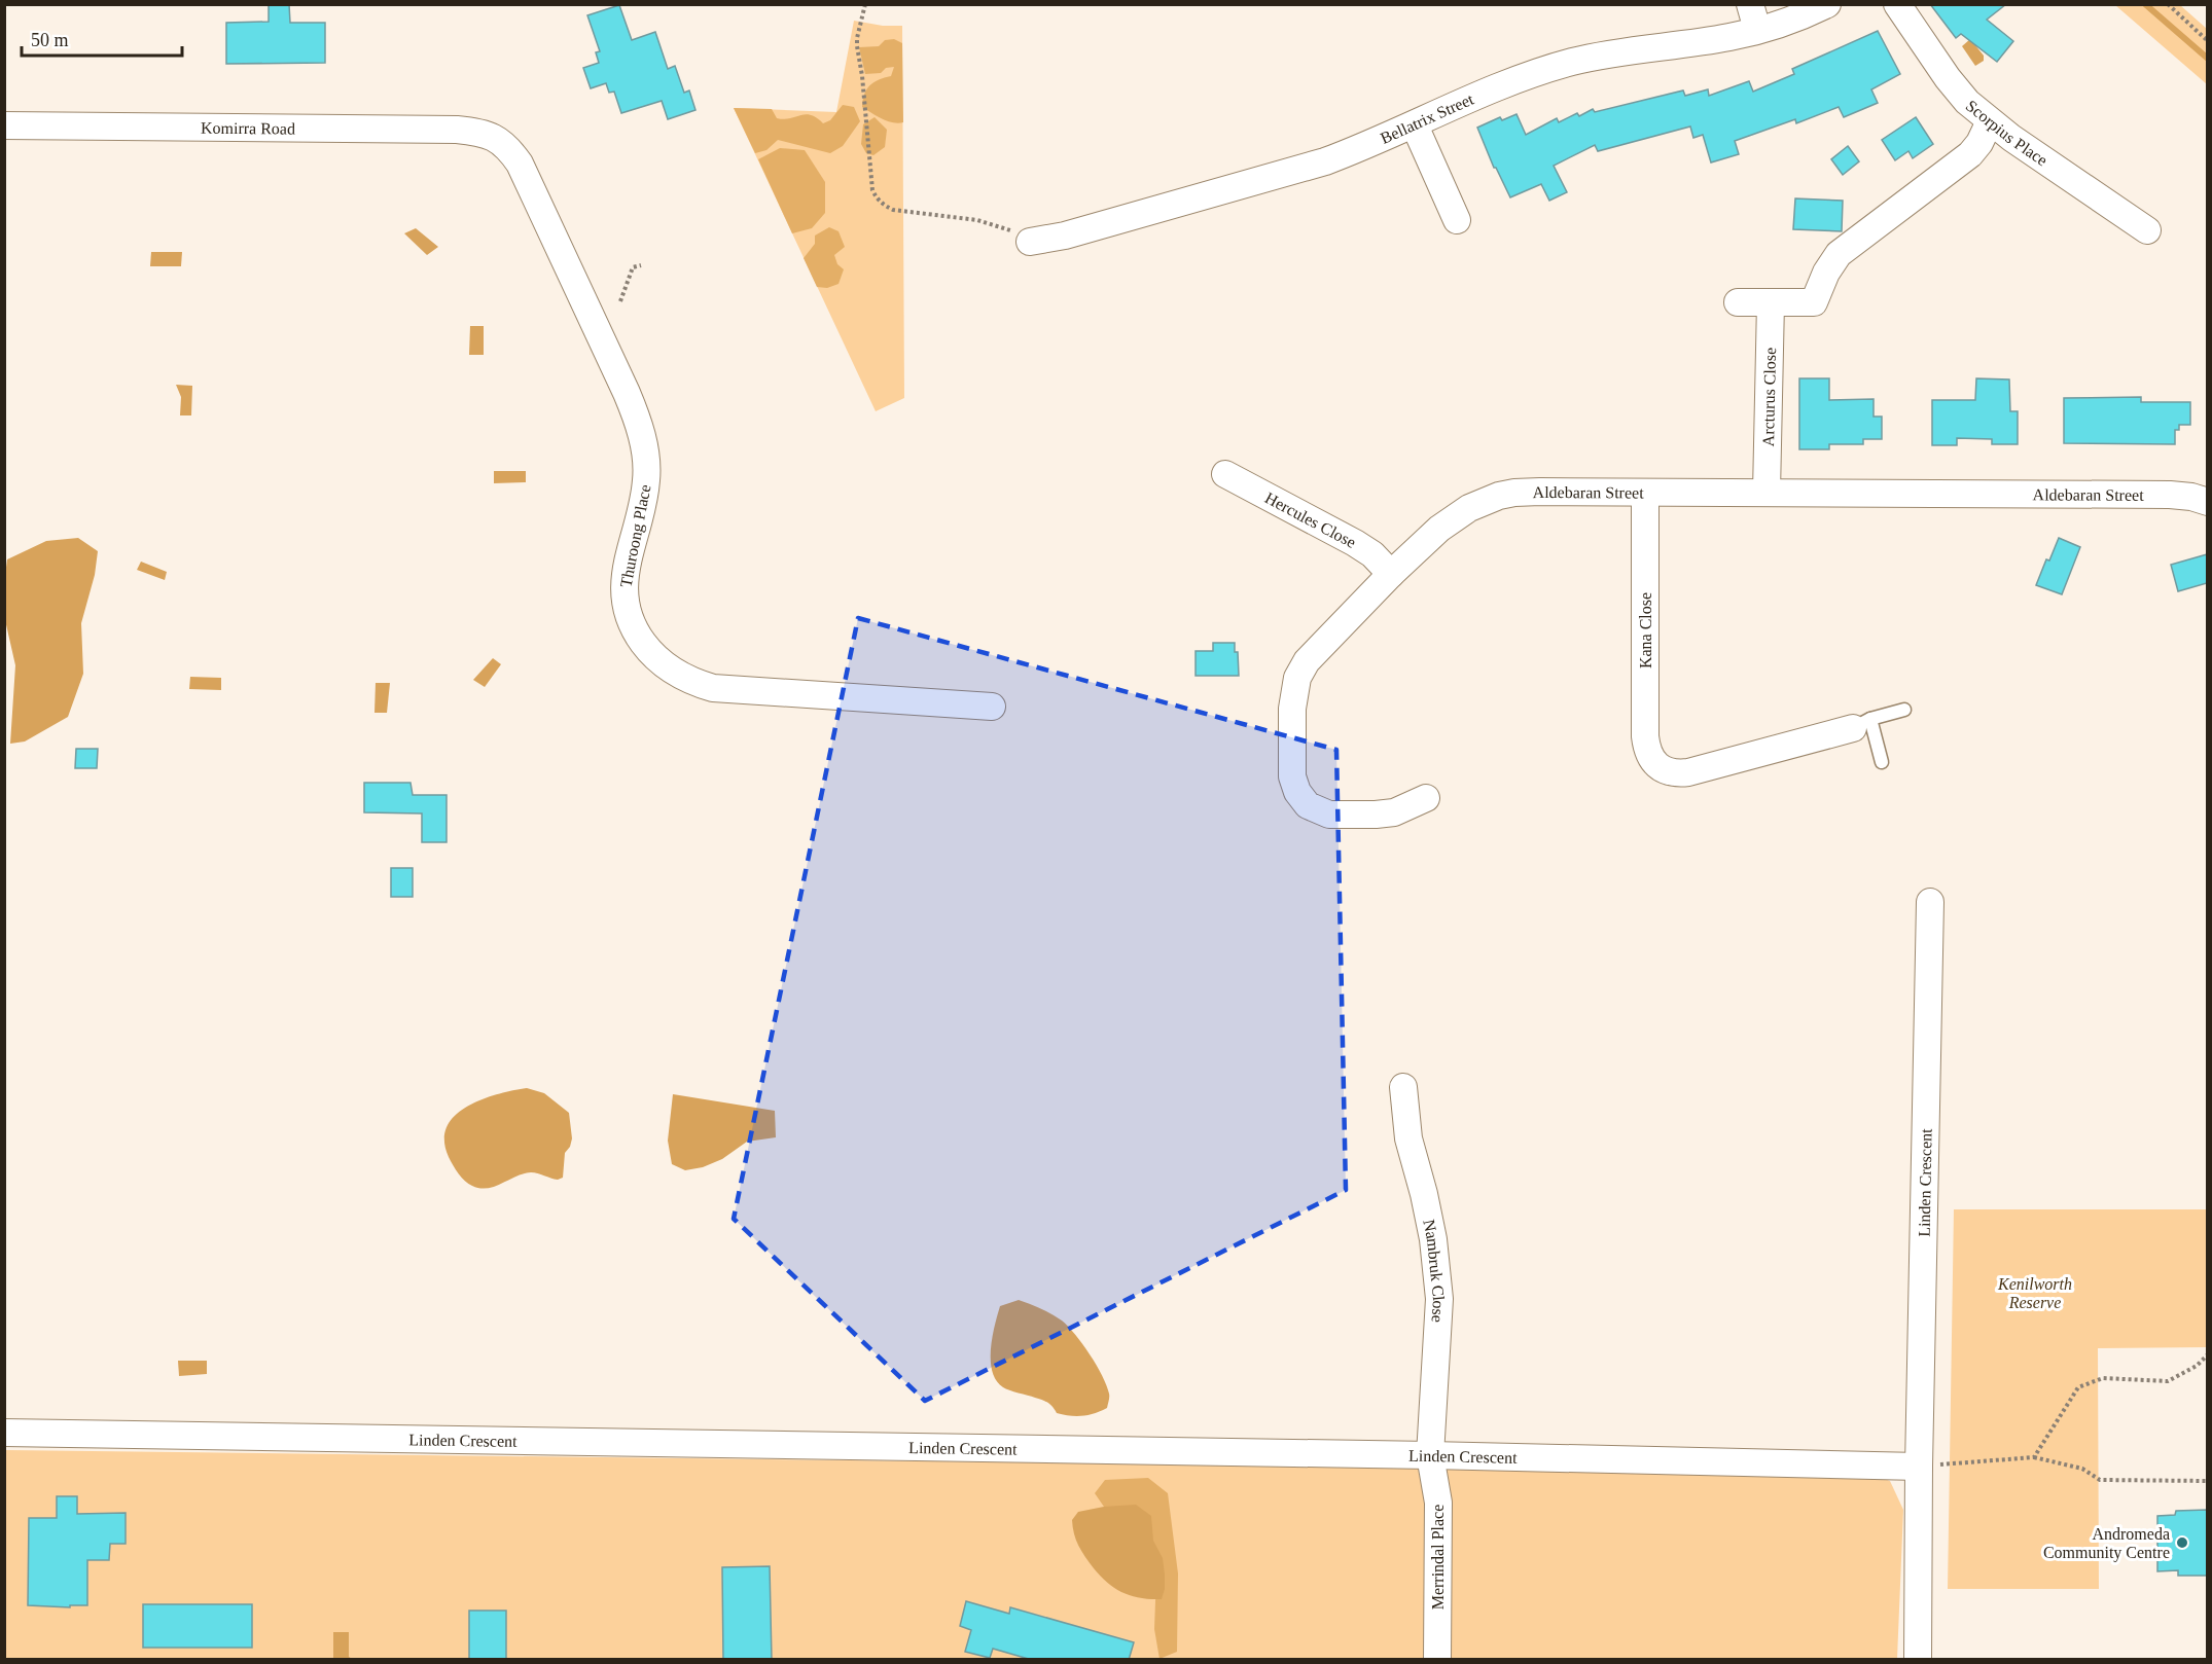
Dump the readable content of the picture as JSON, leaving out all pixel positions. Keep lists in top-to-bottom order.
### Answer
{
  "streets": {
    "street": [
      "Bellatrix Street",
      "Komirra Road",
      "Scorpius Place",
      "Arcturus Close",
      "Aldebaran Street",
      "Hercules Close",
      "Thuroong Place",
      "Kana Close",
      "Linden Crescent",
      "Nambruk Close",
      "Merrindal Place"
    ]
  },
  "crossings": [
    ["Komirra Road", "Thuroong Place"],
    ["Arcturus Close", "Aldebaran Street"],
    ["Aldebaran Street", "Hercules Close"],
    ["Aldebaran Street", "Kana Close"],
    ["Linden Crescent", "Nambruk Close"],
    ["Linden Crescent", "Merrindal Place"],
    ["Nambruk Close", "Merrindal Place"]
  ],
  "parks": ["Kenilworth Reserve"],
  "places": ["Andromeda Community Centre"],
  "scale_bar": "50 m"
}
